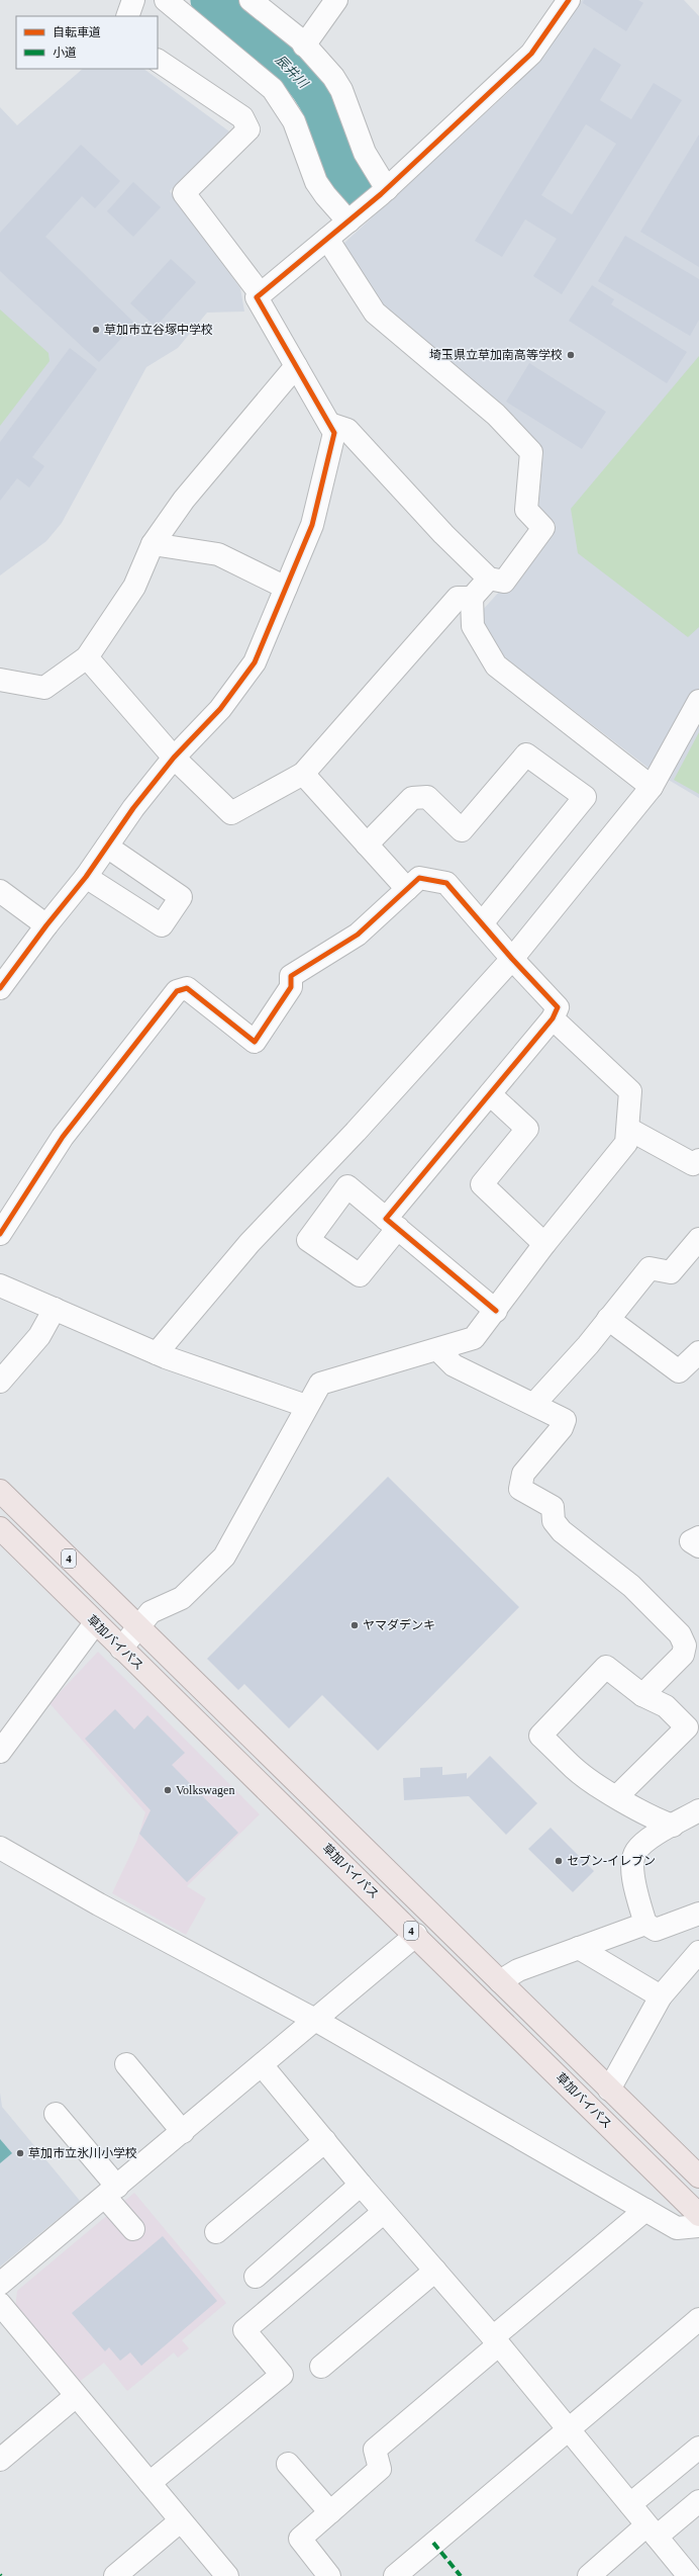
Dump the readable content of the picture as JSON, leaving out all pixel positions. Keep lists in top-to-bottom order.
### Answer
{
  "streets": {
    "highway": ["4", "草加バイパス"]
  },
  "water": ["辰井川"],
  "places": [
    "草加市立谷塚中学校",
    "埼玉県立草加南高等学校",
    "ヤマダデンキ",
    "Volkswagen",
    "セブン-イレブン",
    "草加市立氷川小学校"
  ],
  "legend": ["自転車道", "小道"]
}
